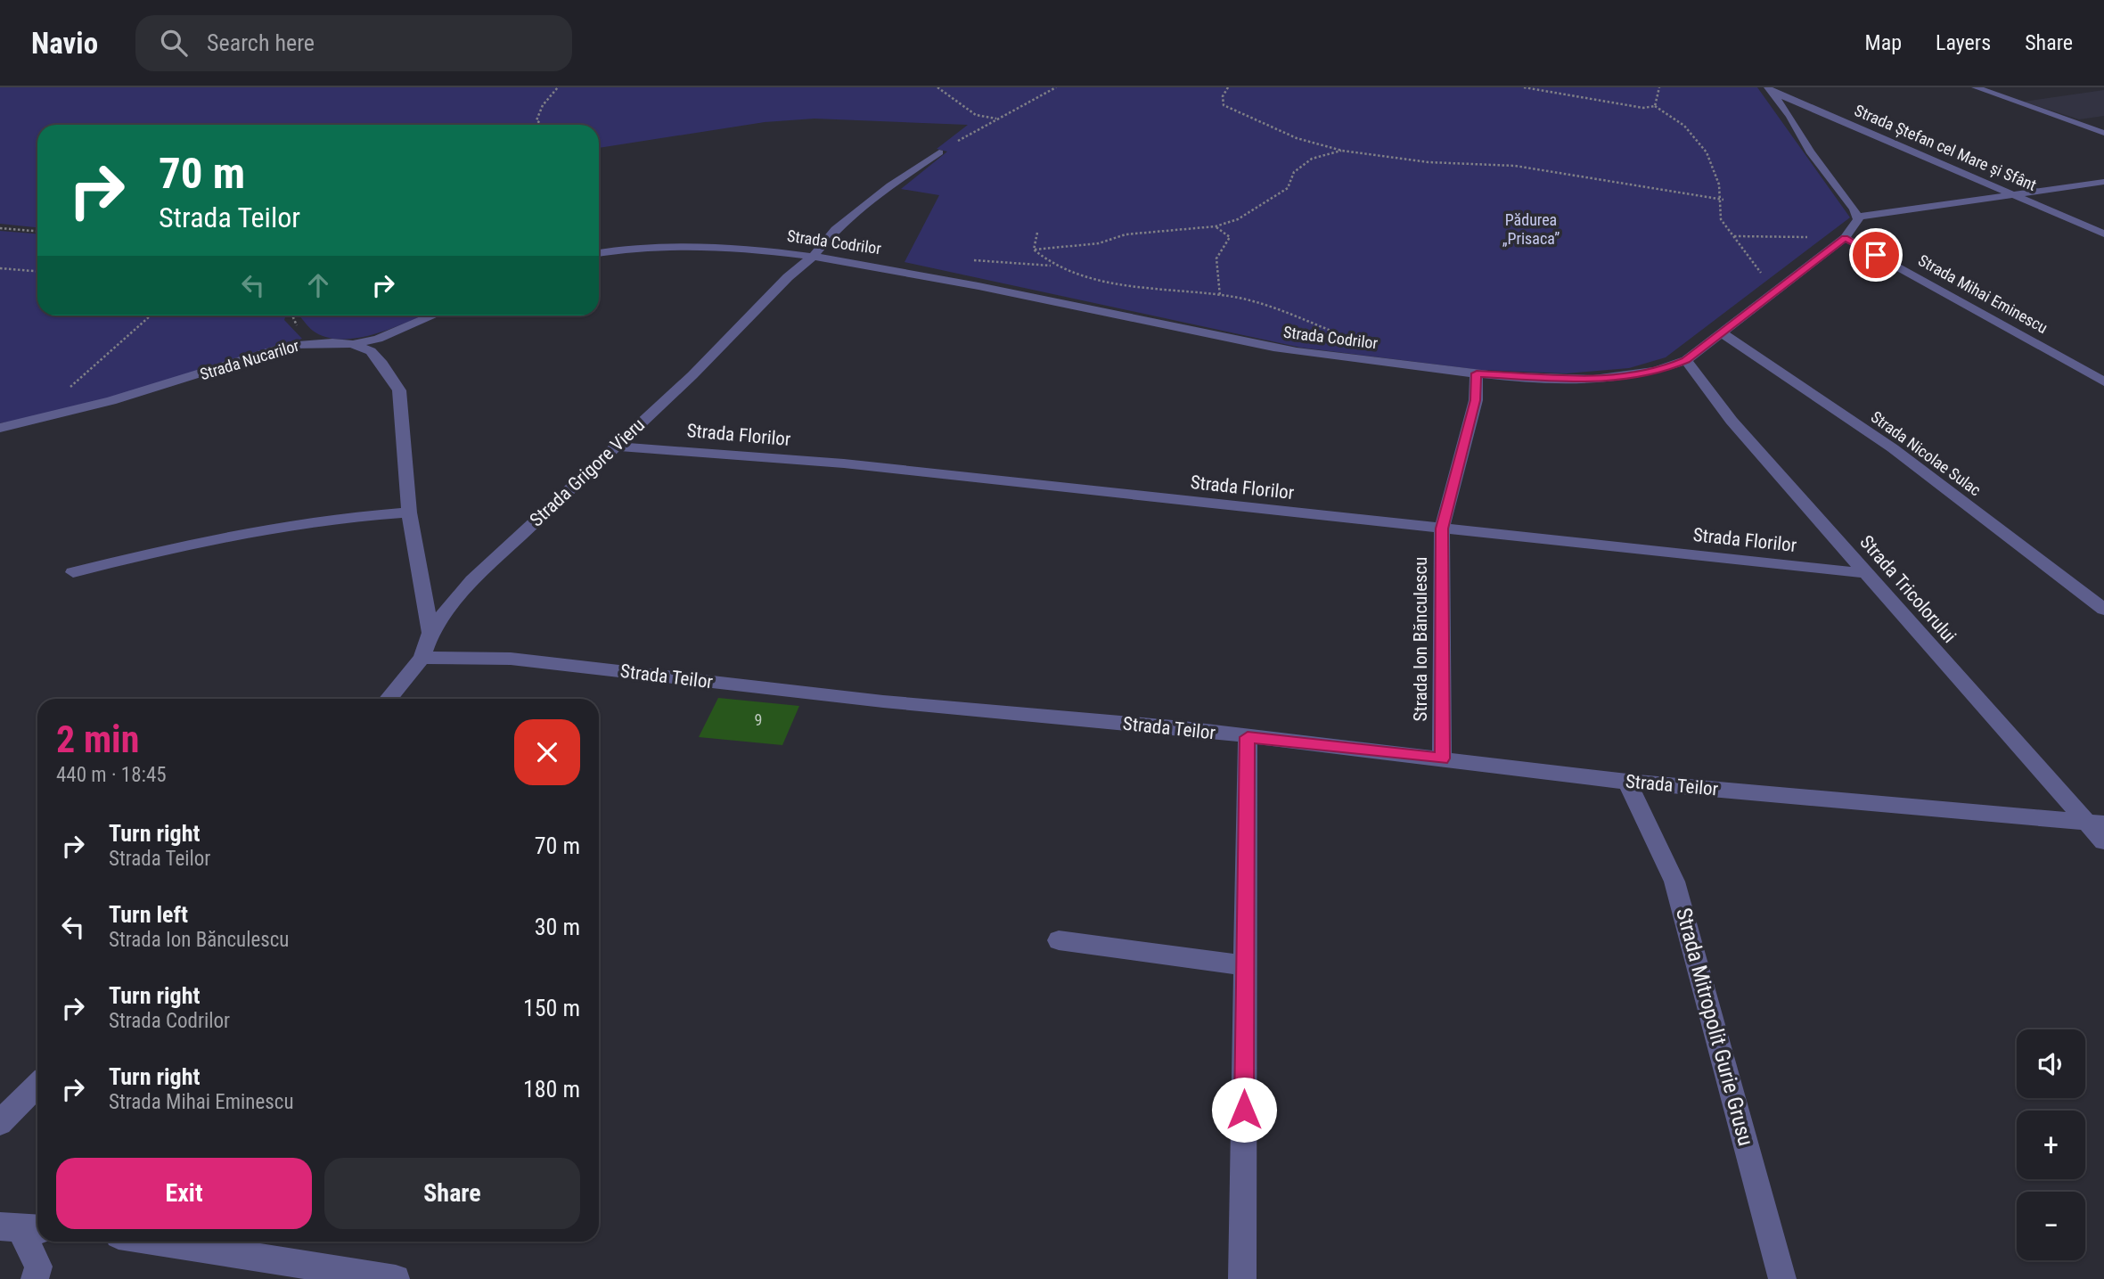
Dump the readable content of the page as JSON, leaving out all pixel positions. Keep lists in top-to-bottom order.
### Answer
{
  "streets": {
    "street": [
      "Strada Ștefan cel Mare și Sfânt",
      "Strada Codrilor",
      "Strada Mihai Eminescu",
      "Strada Nucarilor",
      "Strada Florilor",
      "Strada Nicolae Sulac",
      "Strada Grigore Vieru",
      "Strada Tricolorului",
      "Strada Ion Bănculescu",
      "Strada Teilor",
      "Strada Mitropolit Gurie Grusu"
    ]
  },
  "crossings": [
    ["Strada Codrilor", "Strada Mihai Eminescu"],
    ["Strada Codrilor", "Strada Nicolae Sulac"],
    ["Strada Codrilor", "Strada Grigore Vieru"],
    ["Strada Codrilor", "Strada Tricolorului"],
    ["Strada Codrilor", "Strada Ion Bănculescu"],
    ["Strada Nucarilor", "Strada Grigore Vieru"],
    ["Strada Florilor", "Strada Grigore Vieru"],
    ["Strada Florilor", "Strada Tricolorului"],
    ["Strada Florilor", "Strada Ion Bănculescu"],
    ["Strada Grigore Vieru", "Strada Teilor"],
    ["Strada Tricolorului", "Strada Teilor"],
    ["Strada Ion Bănculescu", "Strada Teilor"],
    ["Strada Teilor", "Strada Mitropolit Gurie Grusu"]
  ],
  "parks": ["Pădurea „Prisaca”"],
  "house_numbers": ["9"],
  "page": {
    "header": "Navio",
    "search": "Search here",
    "nav": ["Map", "Layers", "Share"],
    "turn": ["70 m", "Strada Teilor"],
    "heading": ["2 min", "440 m · 18:45"],
    "list": [
      {
        "name": "Turn right",
        "note": "Strada Teilor",
        "value": "70 m"
      },
      {
        "name": "Turn left",
        "note": "Strada Ion Bănculescu",
        "value": "30 m"
      },
      {
        "name": "Turn right",
        "note": "Strada Codrilor",
        "value": "150 m"
      },
      {
        "name": "Turn right",
        "note": "Strada Mihai Eminescu",
        "value": "180 m"
      }
    ],
    "map_buttons": ["+", "−"],
    "buttons": ["Exit", "Share"]
  }
}
